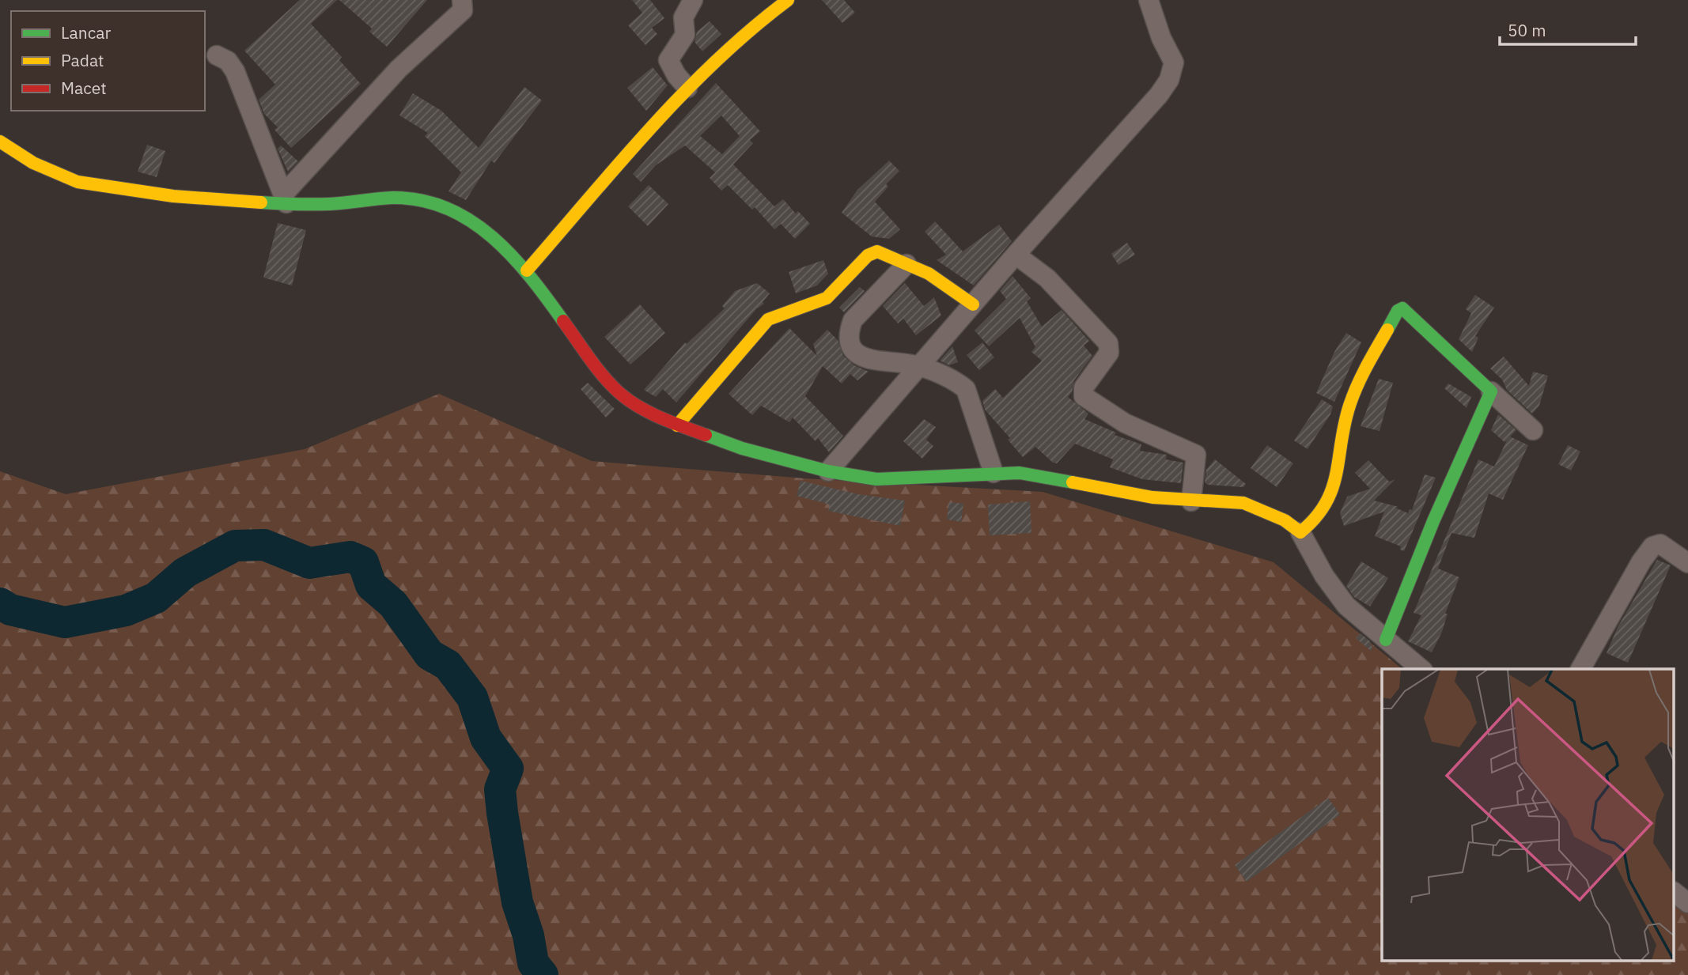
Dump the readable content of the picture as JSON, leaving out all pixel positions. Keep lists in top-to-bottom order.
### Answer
{
  "legend": ["Lancar", "Padat", "Macet"],
  "scale_bar": "50 m"
}
